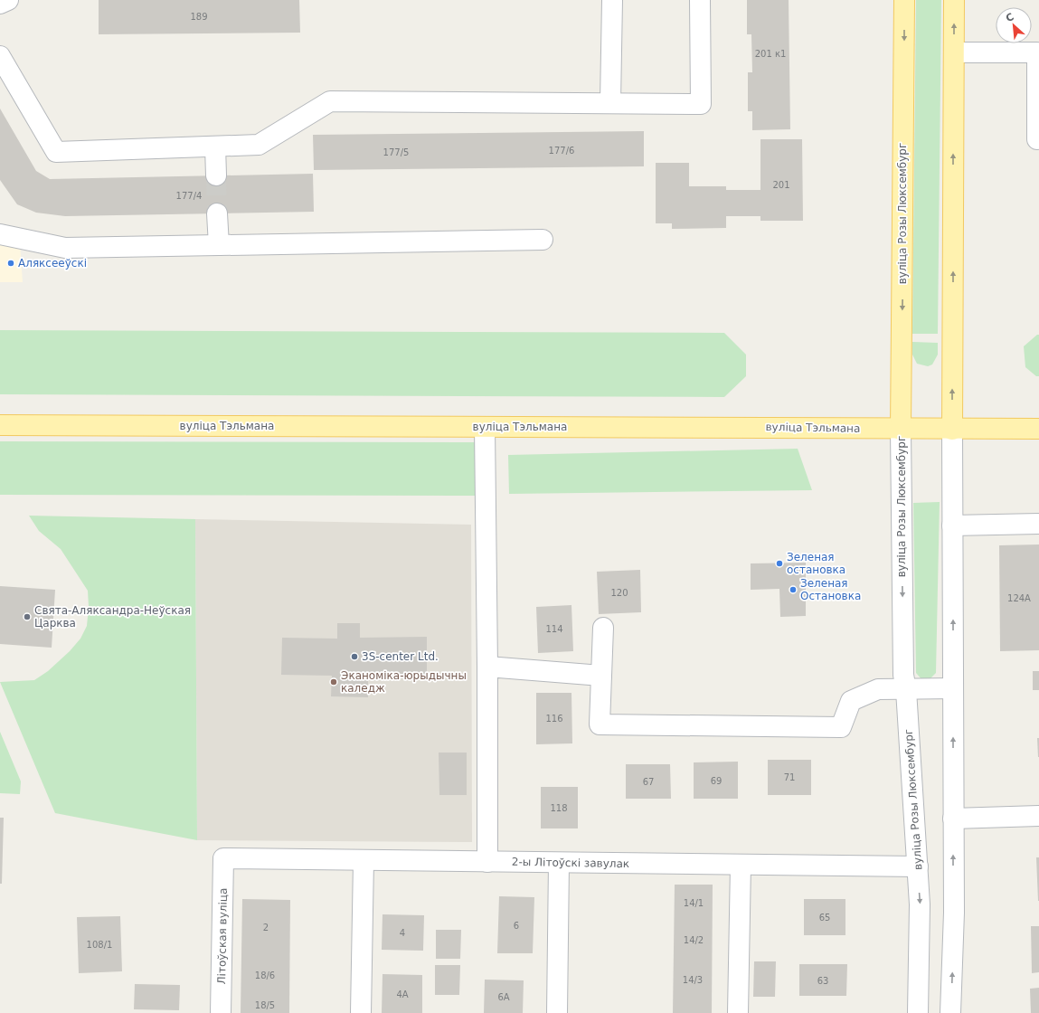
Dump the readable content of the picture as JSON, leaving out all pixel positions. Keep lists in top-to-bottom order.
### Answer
{
  "streets": {
    "main road": ["вуліца Розы Люксембург", "вуліца Тэльмана"],
    "street": ["2-ы Літоўскі завулак", "Літоўская вуліца"]
  },
  "crossings": [
    ["вуліца Розы Люксембург", "вуліца Тэльмана"],
    ["вуліца Розы Люксембург", "2-ы Літоўскі завулак"],
    ["2-ы Літоўскі завулак", "Літоўская вуліца"]
  ],
  "places": [
    "Аляксееўскі",
    "Зеленая остановка",
    "Зеленая Остановка",
    "Свята-Аляксандра-Неўская Царква",
    "3S-center Ltd.",
    "Эканоміка-юрыдычны каледж"
  ],
  "house_numbers": [
    "189",
    "201 к1",
    "177/6",
    "177/5",
    "201",
    "177/4",
    "120",
    "124А",
    "114",
    "116",
    "71",
    "69",
    "67",
    "118",
    "14/1",
    "65",
    "6",
    "2",
    "4",
    "14/2",
    "108/1",
    "18/6",
    "14/3",
    "63",
    "4A",
    "6A",
    "18/5"
  ],
  "north": "top left"
}
